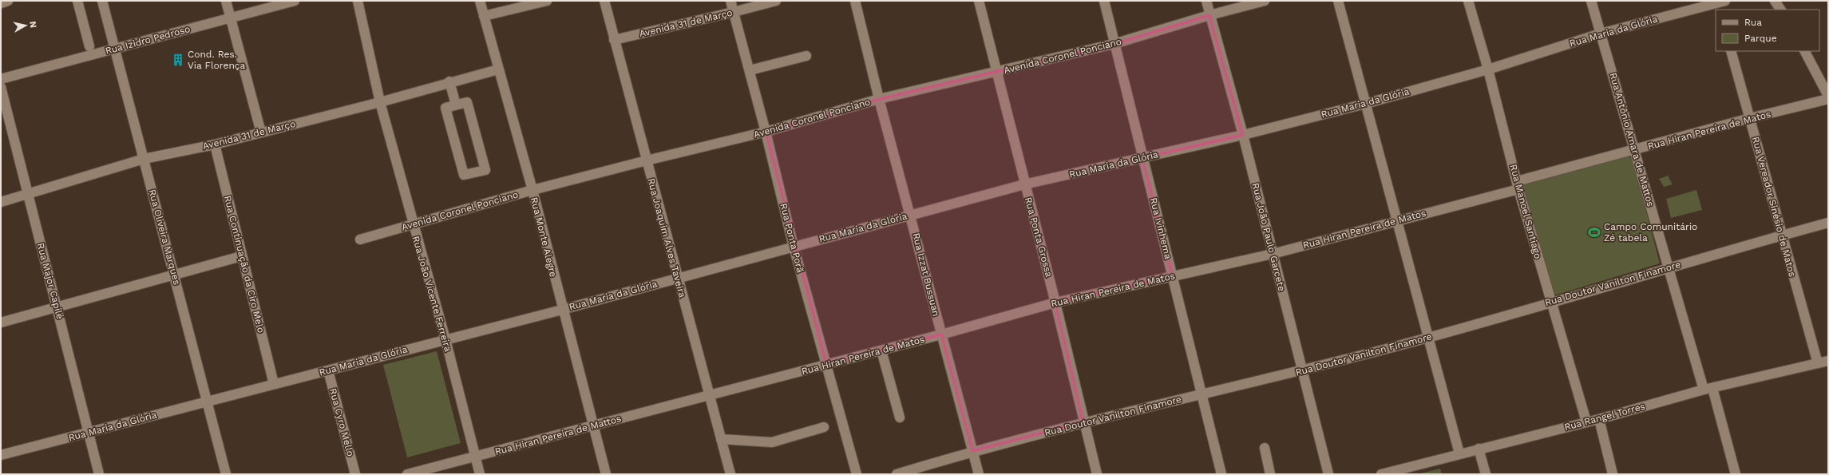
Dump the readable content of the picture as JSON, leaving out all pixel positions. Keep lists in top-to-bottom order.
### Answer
{
  "streets": {
    "street": [
      "Avenida 31 de Março",
      "Rua Maria da Glória",
      "Rua Izidro Pedroso",
      "Avenida Coronel Ponciano",
      "Rua Hiran Pereira de Matos",
      "Rua Antônio Amara de Mattos",
      "Rua Vereador Sinésio de Matos",
      "Rua Manoel Santiago",
      "Rua Ivinhema",
      "Rua Oliveira Marques",
      "Rua Monte Alegre",
      "Rua Ponta Grossa",
      "Rua João Paulo Garcete",
      "Rua Joaquim Alves Taveira",
      "Rua Ponta Porã",
      "Rua Continuação da Ciro Melo",
      "Rua Izzat Bussuan",
      "Rua Major Capilé",
      "Rua Doutor Vanilton Finamore",
      "Rua João Vicente Ferreira",
      "Rua Rangel Torres",
      "Rua Cyro Mello",
      "Rua Hiran Pereira de Mattos"
    ]
  },
  "crossings": [
    ["Avenida 31 de Março", "Rua Oliveira Marques"],
    ["Avenida 31 de Março", "Rua Monte Alegre"],
    ["Avenida 31 de Março", "Rua Joaquim Alves Taveira"],
    ["Avenida 31 de Março", "Rua Ponta Porã"],
    ["Avenida 31 de Março", "Rua Continuação da Ciro Melo"],
    ["Avenida 31 de Março", "Rua Major Capilé"],
    ["Avenida 31 de Março", "Rua João Vicente Ferreira"],
    ["Rua Maria da Glória", "Rua Antônio Amara de Mattos"],
    ["Rua Maria da Glória", "Rua Manoel Santiago"],
    ["Rua Maria da Glória", "Rua Ivinhema"],
    ["Rua Maria da Glória", "Rua Oliveira Marques"],
    ["Rua Maria da Glória", "Rua Monte Alegre"],
    ["Rua Maria da Glória", "Rua Ponta Grossa"],
    ["Rua Maria da Glória", "Rua João Paulo Garcete"],
    ["Rua Maria da Glória", "Rua Joaquim Alves Taveira"],
    ["Rua Maria da Glória", "Rua Ponta Porã"],
    ["Rua Maria da Glória", "Rua Continuação da Ciro Melo"],
    ["Rua Maria da Glória", "Rua Izzat Bussuan"],
    ["Rua Maria da Glória", "Rua Major Capilé"],
    ["Rua Maria da Glória", "Rua João Vicente Ferreira"],
    ["Rua Maria da Glória", "Rua Cyro Mello"],
    ["Rua Izidro Pedroso", "Rua Oliveira Marques"],
    ["Avenida Coronel Ponciano", "Rua Ivinhema"],
    ["Avenida Coronel Ponciano", "Rua Monte Alegre"],
    ["Avenida Coronel Ponciano", "Rua Ponta Grossa"],
    ["Avenida Coronel Ponciano", "Rua João Paulo Garcete"],
    ["Avenida Coronel Ponciano", "Rua Joaquim Alves Taveira"],
    ["Avenida Coronel Ponciano", "Rua Ponta Porã"],
    ["Avenida Coronel Ponciano", "Rua Izzat Bussuan"],
    ["Avenida Coronel Ponciano", "Rua João Vicente Ferreira"],
    ["Rua Hiran Pereira de Matos", "Rua Antônio Amara de Mattos"],
    ["Rua Hiran Pereira de Matos", "Rua Vereador Sinésio de Matos"],
    ["Rua Hiran Pereira de Matos", "Rua Manoel Santiago"],
    ["Rua Hiran Pereira de Matos", "Rua Ivinhema"],
    ["Rua Hiran Pereira de Matos", "Rua Ponta Grossa"],
    ["Rua Hiran Pereira de Matos", "Rua João Paulo Garcete"],
    ["Rua Hiran Pereira de Matos", "Rua Joaquim Alves Taveira"],
    ["Rua Hiran Pereira de Matos", "Rua Ponta Porã"],
    ["Rua Hiran Pereira de Matos", "Rua Izzat Bussuan"],
    ["Rua Hiran Pereira de Matos", "Rua Hiran Pereira de Mattos"],
    ["Rua Antônio Amara de Mattos", "Rua Doutor Vanilton Finamore"],
    ["Rua Antônio Amara de Mattos", "Rua Rangel Torres"],
    ["Rua Vereador Sinésio de Matos", "Rua Doutor Vanilton Finamore"],
    ["Rua Vereador Sinésio de Matos", "Rua Rangel Torres"],
    ["Rua Manoel Santiago", "Rua Doutor Vanilton Finamore"],
    ["Rua Manoel Santiago", "Rua Rangel Torres"],
    ["Rua Ivinhema", "Rua Doutor Vanilton Finamore"],
    ["Rua Monte Alegre", "Rua Hiran Pereira de Mattos"],
    ["Rua Ponta Grossa", "Rua Doutor Vanilton Finamore"],
    ["Rua João Paulo Garcete", "Rua Doutor Vanilton Finamore"],
    ["Rua Joaquim Alves Taveira", "Rua Hiran Pereira de Mattos"],
    ["Rua Izzat Bussuan", "Rua Doutor Vanilton Finamore"],
    ["Rua João Vicente Ferreira", "Rua Hiran Pereira de Mattos"]
  ],
  "places": {
    "building": ["Cond. Res. Via Florença"],
    "sports": ["Campo Comunitário Zé tabela"]
  },
  "legend": ["Rua", "Parque"],
  "north": "right"
}
